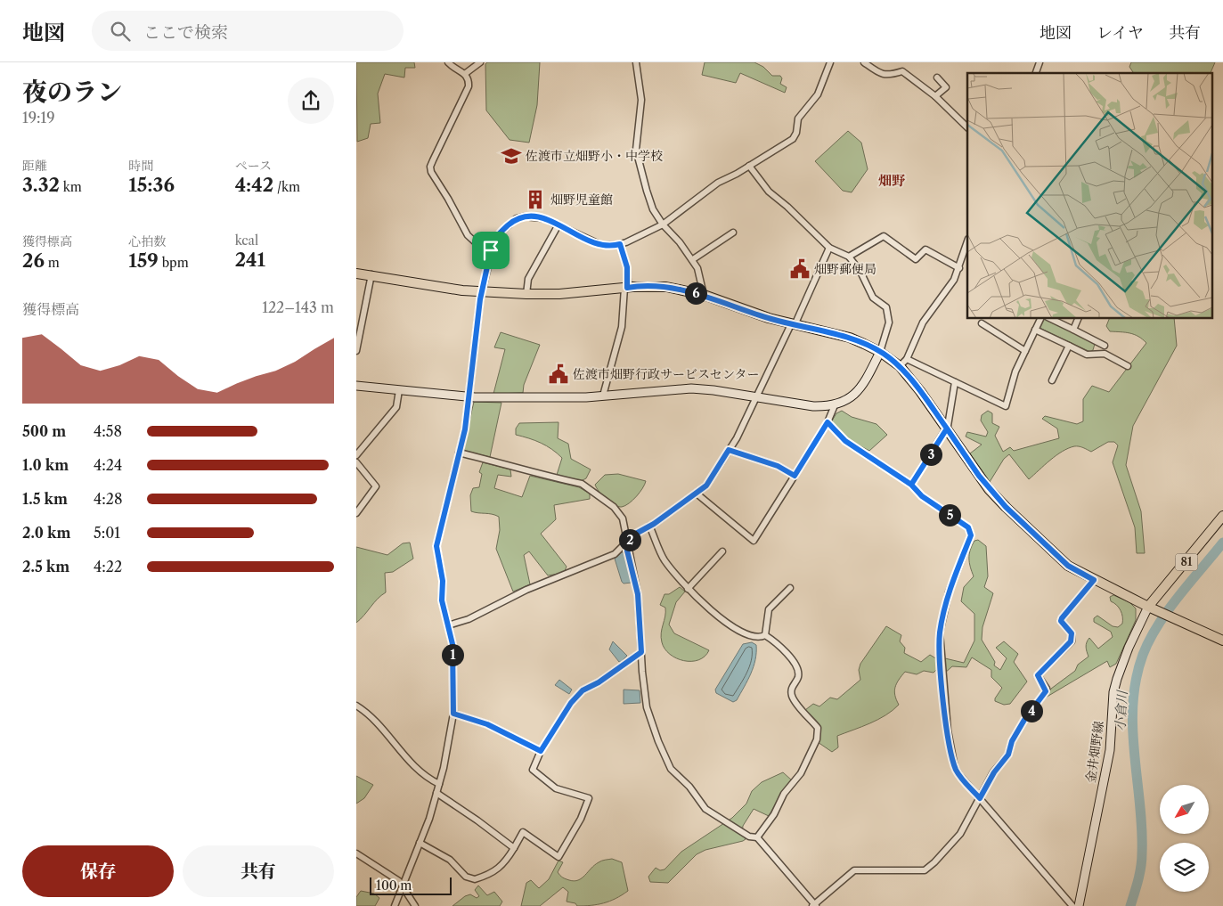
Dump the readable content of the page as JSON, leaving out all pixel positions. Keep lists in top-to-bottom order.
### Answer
{
  "streets": {
    "main road": ["81"],
    "street": ["金井畑野線"]
  },
  "crossings": [
    ["81", "金井畑野線"]
  ],
  "districts": ["畑野"],
  "water": ["小倉川"],
  "places": {
    "school or university": ["佐渡市立畑野小・中学校"],
    "building": ["畑野児童館"],
    "public building": ["畑野郵便局", "佐渡市畑野行政サービスセンター"]
  },
  "scale_bar": "100 m",
  "north": "bottom left",
  "page": {
    "header": "地図",
    "search": "ここで検索",
    "nav": ["地図", "レイヤ", "共有"],
    "heading": ["夜のラン", "19:19"],
    "stats": [
      ["距離", "3.32 km"],
      ["時間", "15:36"],
      ["ペース", "4:42 /km"],
      ["獲得標高", "26 m"],
      ["心拍数", "159 bpm"],
      ["kcal", "241"]
    ],
    "pins": [
      "6",
      "3",
      "5",
      "2",
      "1",
      "4"
    ],
    "chart": ["獲得標高", "122–143 m"],
    "list": [
      {
        "name": "500 m",
        "note": "4:58"
      },
      {
        "name": "1.0 km",
        "note": "4:24"
      },
      {
        "name": "1.5 km",
        "note": "4:28"
      },
      {
        "name": "2.0 km",
        "note": "5:01"
      },
      {
        "name": "2.5 km",
        "note": "4:22"
      }
    ],
    "buttons": ["保存", "共有"],
    "scale": "100 m"
  }
}
